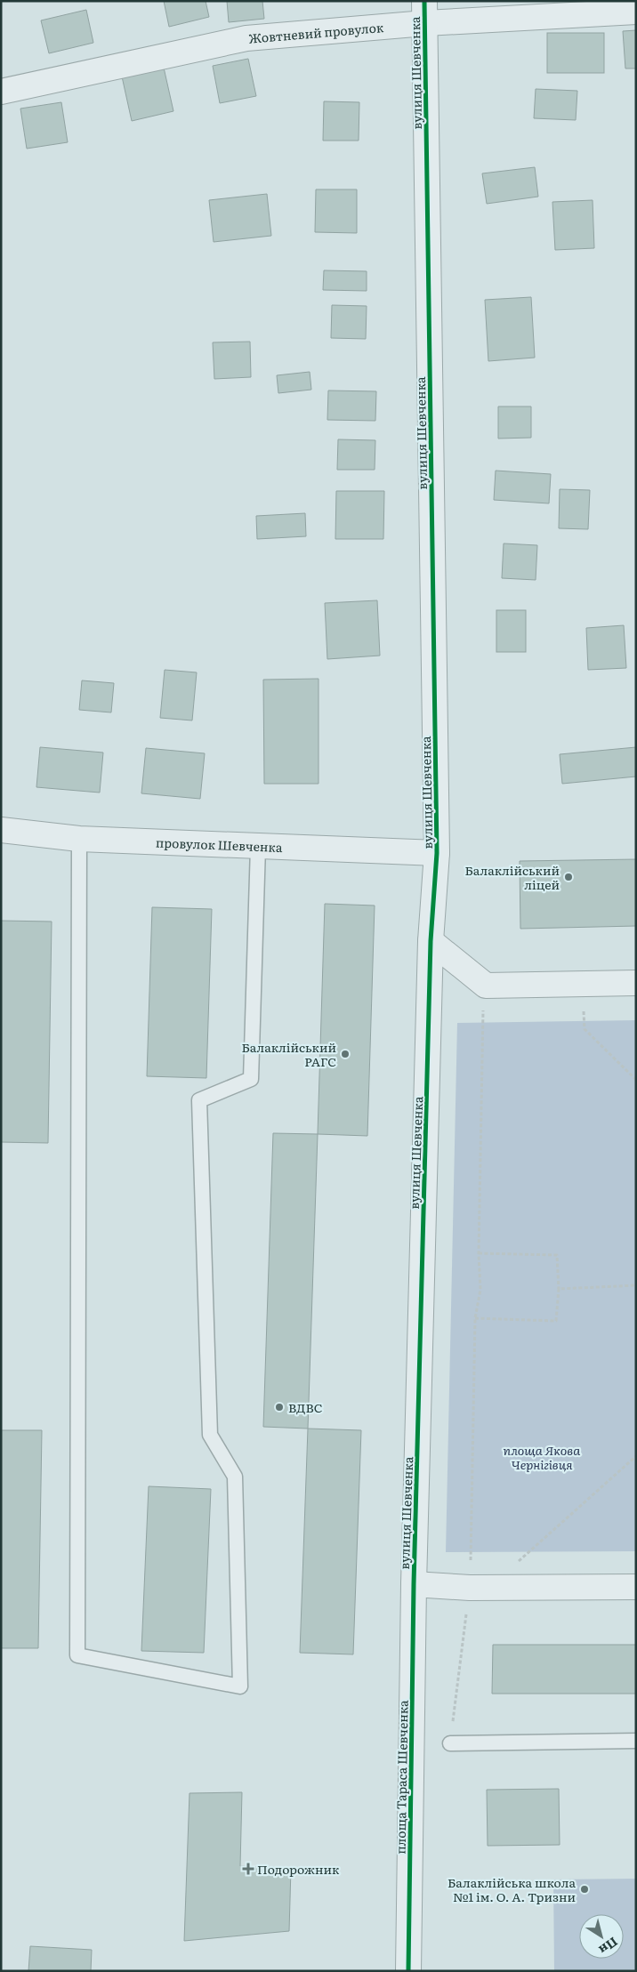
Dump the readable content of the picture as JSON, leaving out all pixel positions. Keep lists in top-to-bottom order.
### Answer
{
  "streets": {
    "street": [
      "Жовтневий провулок",
      "вулиця Шевченка",
      "провулок Шевченка",
      "площа Тараса Шевченка"
    ]
  },
  "crossings": [
    ["Жовтневий провулок", "вулиця Шевченка"],
    ["вулиця Шевченка", "провулок Шевченка"],
    ["вулиця Шевченка", "площа Тараса Шевченка"]
  ],
  "parks": ["площа Якова Чернігівця"],
  "places": {
    "other": [
      "Балаклійський ліцей",
      "Балаклійський РАГС",
      "ВДВС",
      "Балаклійська школа №1 ім. О. А. Тризни"
    ],
    "health": ["Подорожник"]
  },
  "north": "bottom right"
}
